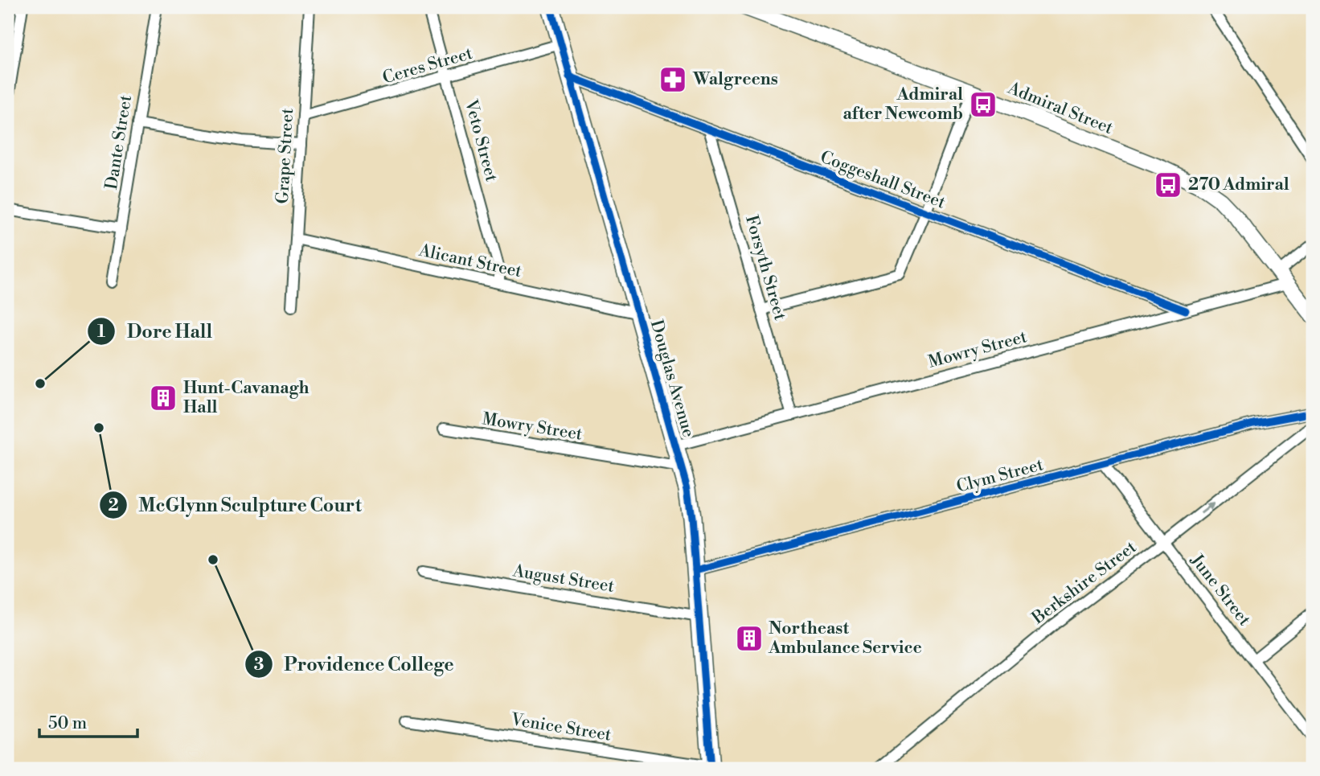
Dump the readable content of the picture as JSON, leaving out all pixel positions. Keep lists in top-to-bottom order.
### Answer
{
  "streets": {
    "main road": ["Admiral Street", "Douglas Avenue"],
    "street": [
      "Ceres Street",
      "Veto Street",
      "Dante Street",
      "Grape Street",
      "Coggeshall Street",
      "Alicant Street",
      "Forsyth Street",
      "Mowry Street",
      "Clym Street",
      "August Street",
      "Berkshire Street",
      "June Street",
      "Venice Street"
    ]
  },
  "crossings": [
    ["Ceres Street", "Veto Street"],
    ["Ceres Street", "Grape Street"],
    ["Ceres Street", "Douglas Avenue"],
    ["Admiral Street", "Mowry Street"],
    ["Veto Street", "Alicant Street"],
    ["Grape Street", "Alicant Street"],
    ["Coggeshall Street", "Forsyth Street"],
    ["Coggeshall Street", "Mowry Street"],
    ["Coggeshall Street", "Douglas Avenue"],
    ["Alicant Street", "Douglas Avenue"],
    ["Forsyth Street", "Mowry Street"],
    ["Mowry Street", "Douglas Avenue"],
    ["Douglas Avenue", "Clym Street"],
    ["Douglas Avenue", "August Street"],
    ["Douglas Avenue", "Venice Street"],
    ["Clym Street", "June Street"],
    ["Berkshire Street", "June Street"]
  ],
  "places": {
    "pharmacy": ["Walgreens"],
    "bus stop": ["Admiral after Newcomb", "270 Admiral"],
    "other": ["Dore Hall", "McGlynn Sculpture Court", "Providence College"],
    "building": ["Hunt-Cavanagh Hall", "Northeast Ambulance Service"]
  },
  "scale_bar": "50 m"
}
